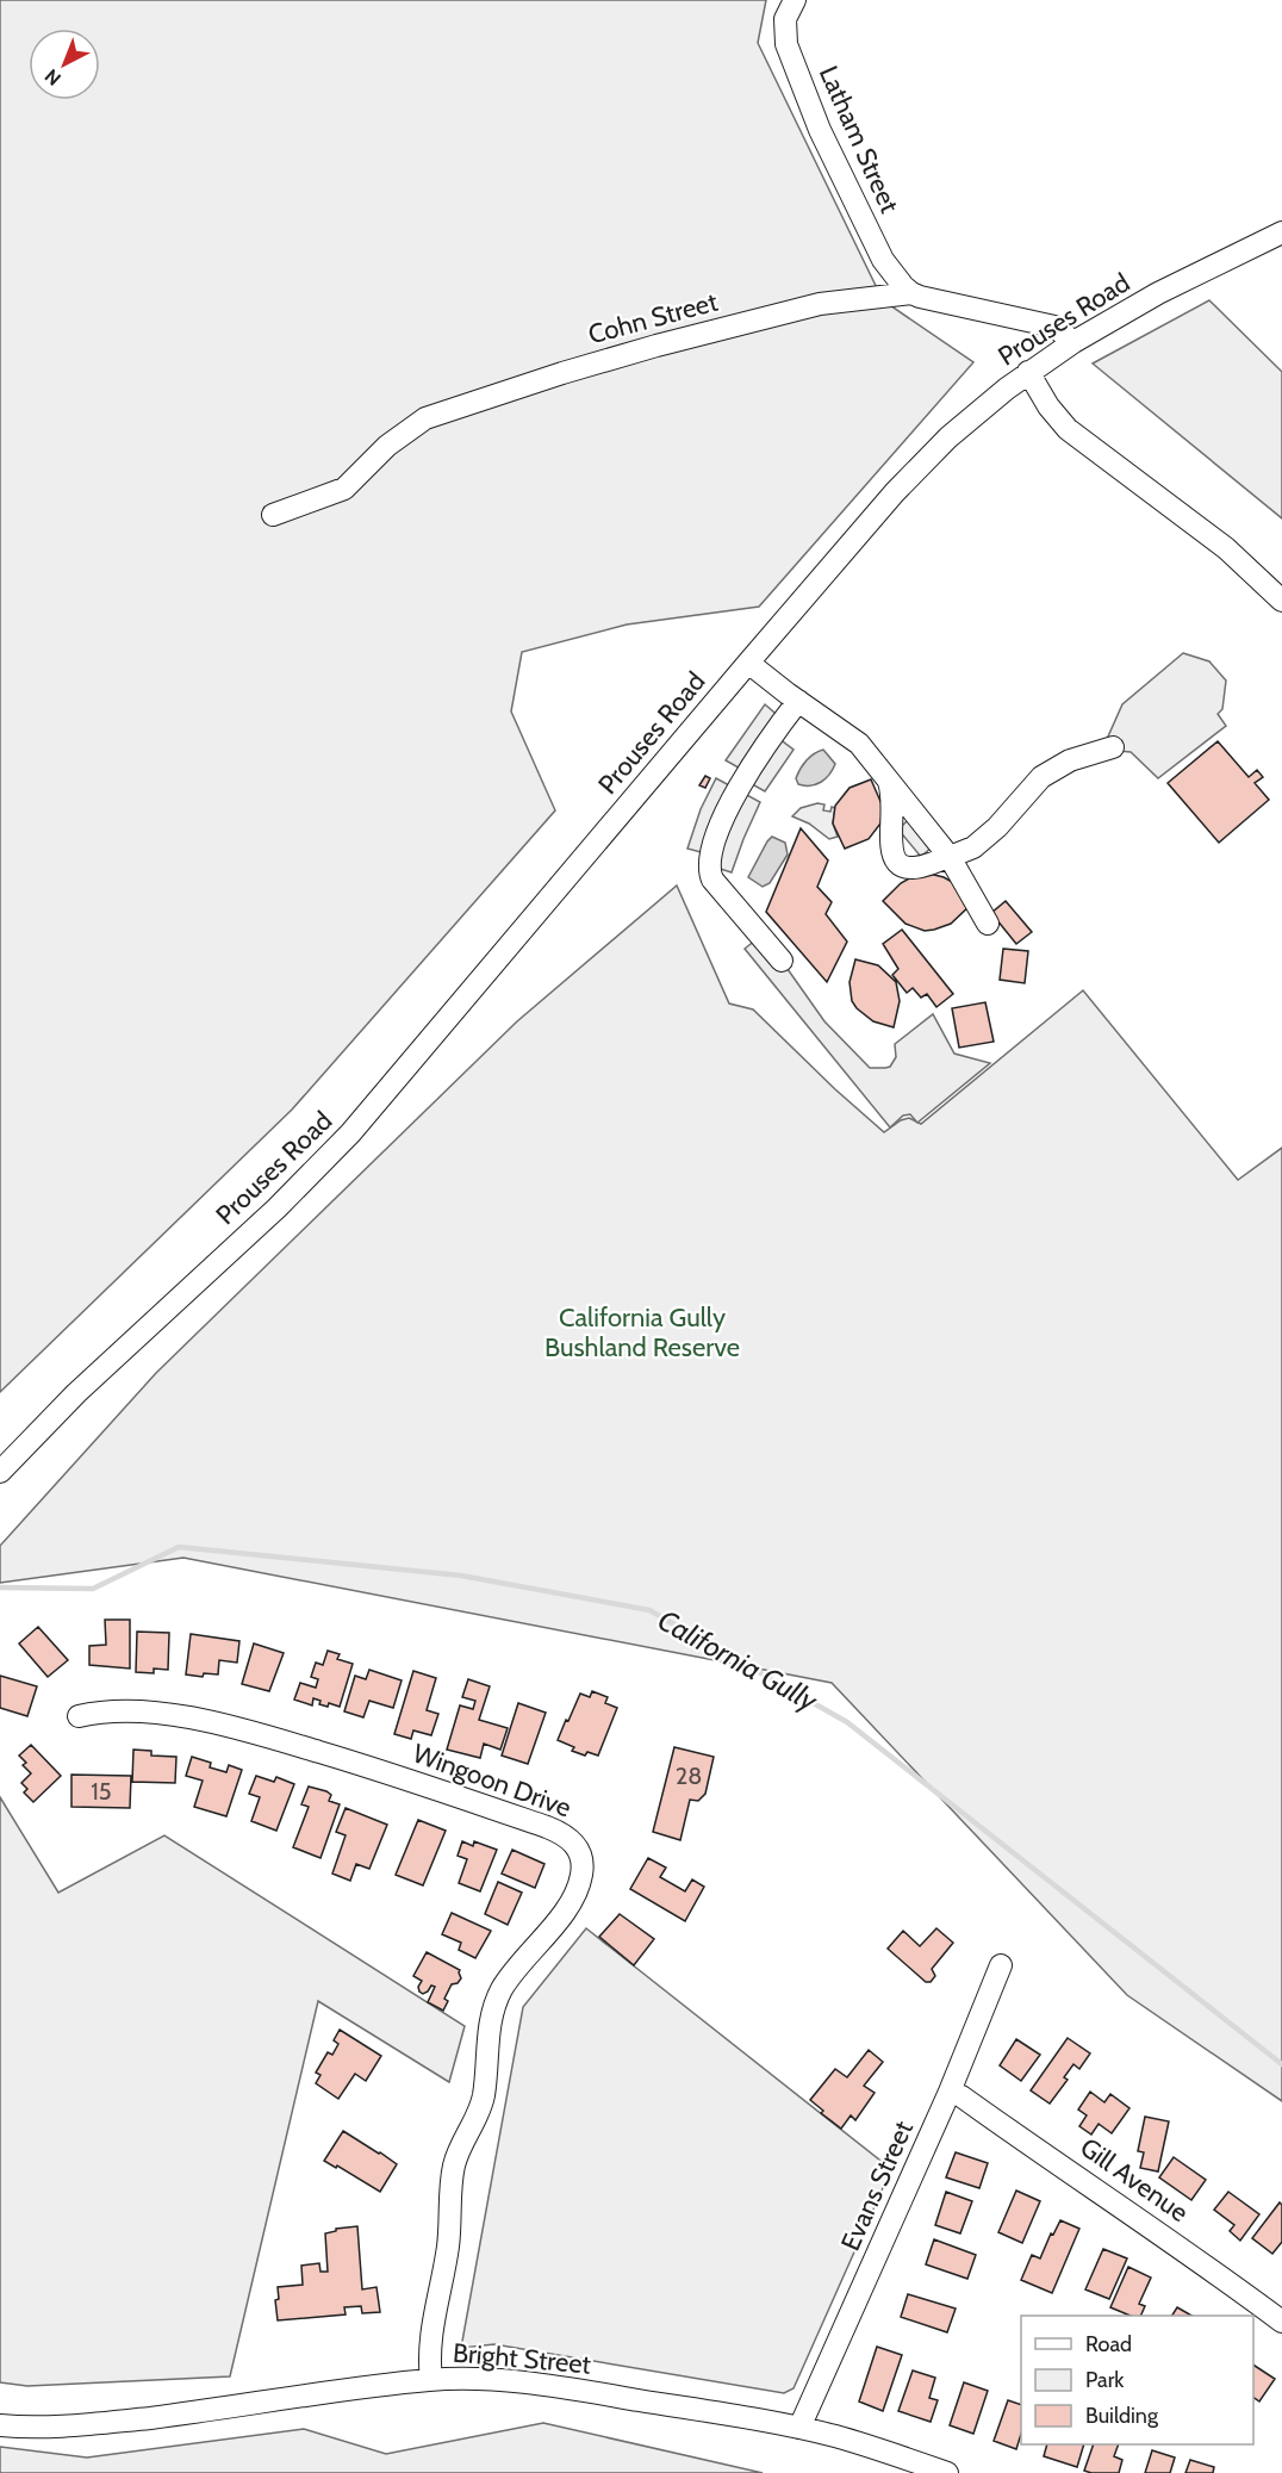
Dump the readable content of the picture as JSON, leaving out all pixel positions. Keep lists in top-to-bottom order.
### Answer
{
  "streets": {
    "street": [
      "Latham Street",
      "Cohn Street",
      "Prouses Road",
      "Wingoon Drive",
      "Gill Avenue",
      "Evans Street",
      "Bright Street"
    ]
  },
  "crossings": [
    ["Latham Street", "Cohn Street"],
    ["Cohn Street", "Prouses Road"],
    ["Wingoon Drive", "Bright Street"],
    ["Gill Avenue", "Evans Street"],
    ["Evans Street", "Bright Street"]
  ],
  "water": ["California Gully"],
  "parks": ["California Gully Bushland Reserve"],
  "house_numbers": ["28", "15"],
  "legend": ["Road", "Park", "Building"],
  "north": "bottom left"
}
